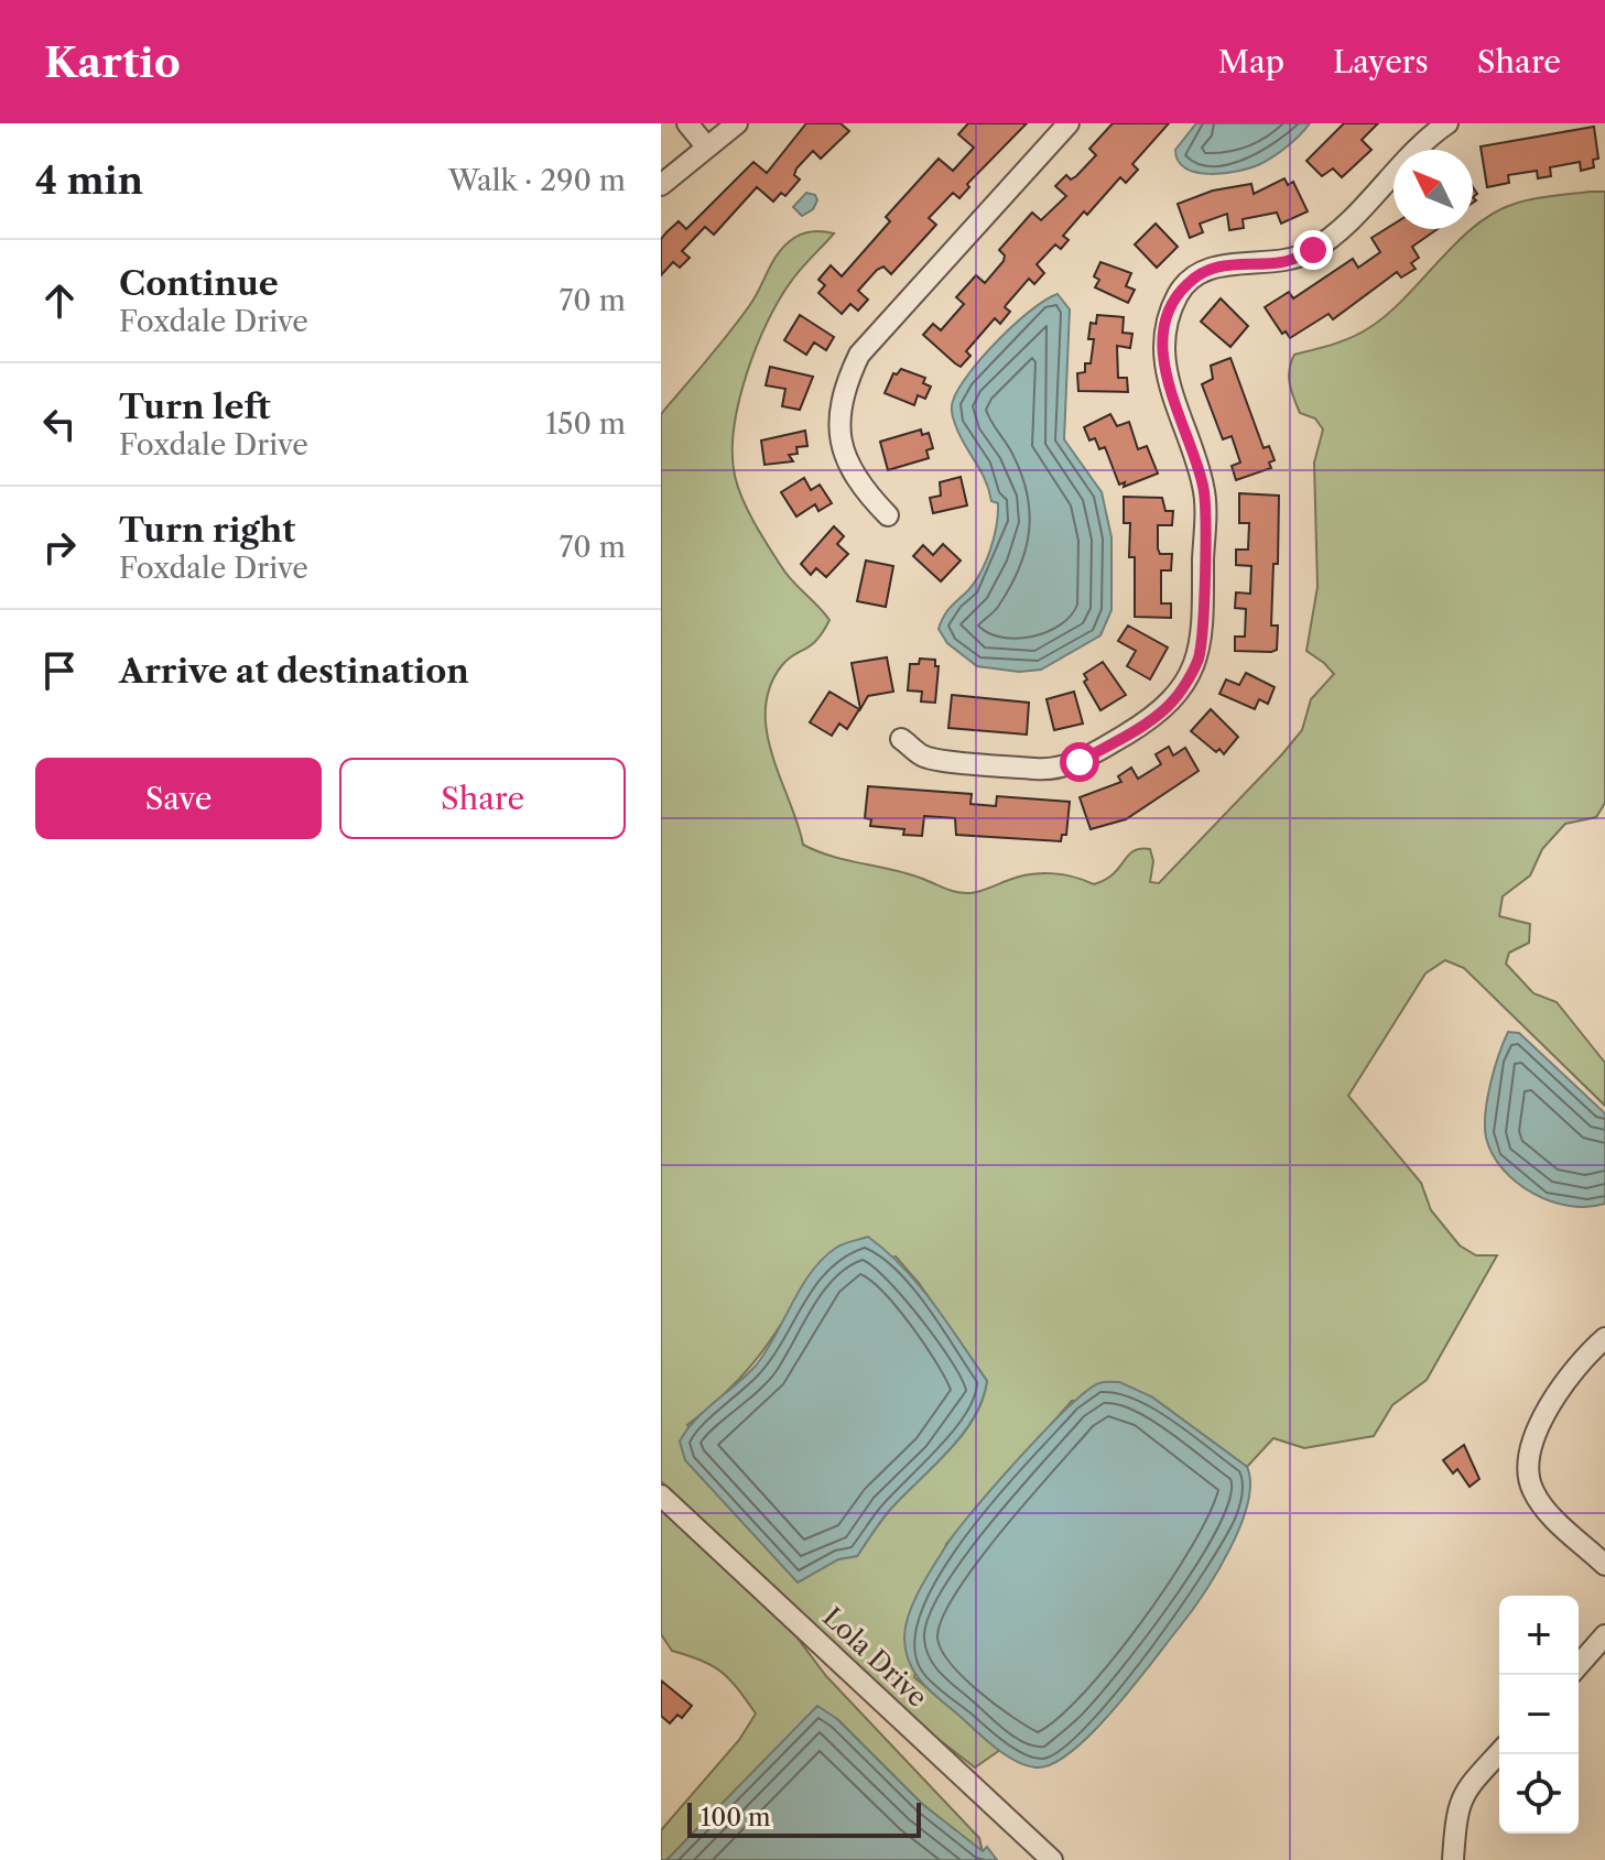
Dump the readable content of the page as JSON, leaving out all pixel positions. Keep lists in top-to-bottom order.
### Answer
{
  "streets": {
    "street": ["Lola Drive"]
  },
  "scale_bar": "100 m",
  "north": "top left",
  "page": {
    "header": "Kartio",
    "nav": ["Map", "Layers", "Share"],
    "heading": ["4 min", "Walk · 290 m"],
    "list": [
      ["Continue", "Foxdale Drive", "70 m"],
      ["Turn left", "Foxdale Drive", "150 m"],
      ["Turn right", "Foxdale Drive", "70 m"],
      "Arrive at destination"
    ],
    "buttons": ["Save", "Share"],
    "map_buttons": ["+", "−"],
    "scale": "100 m"
  }
}
